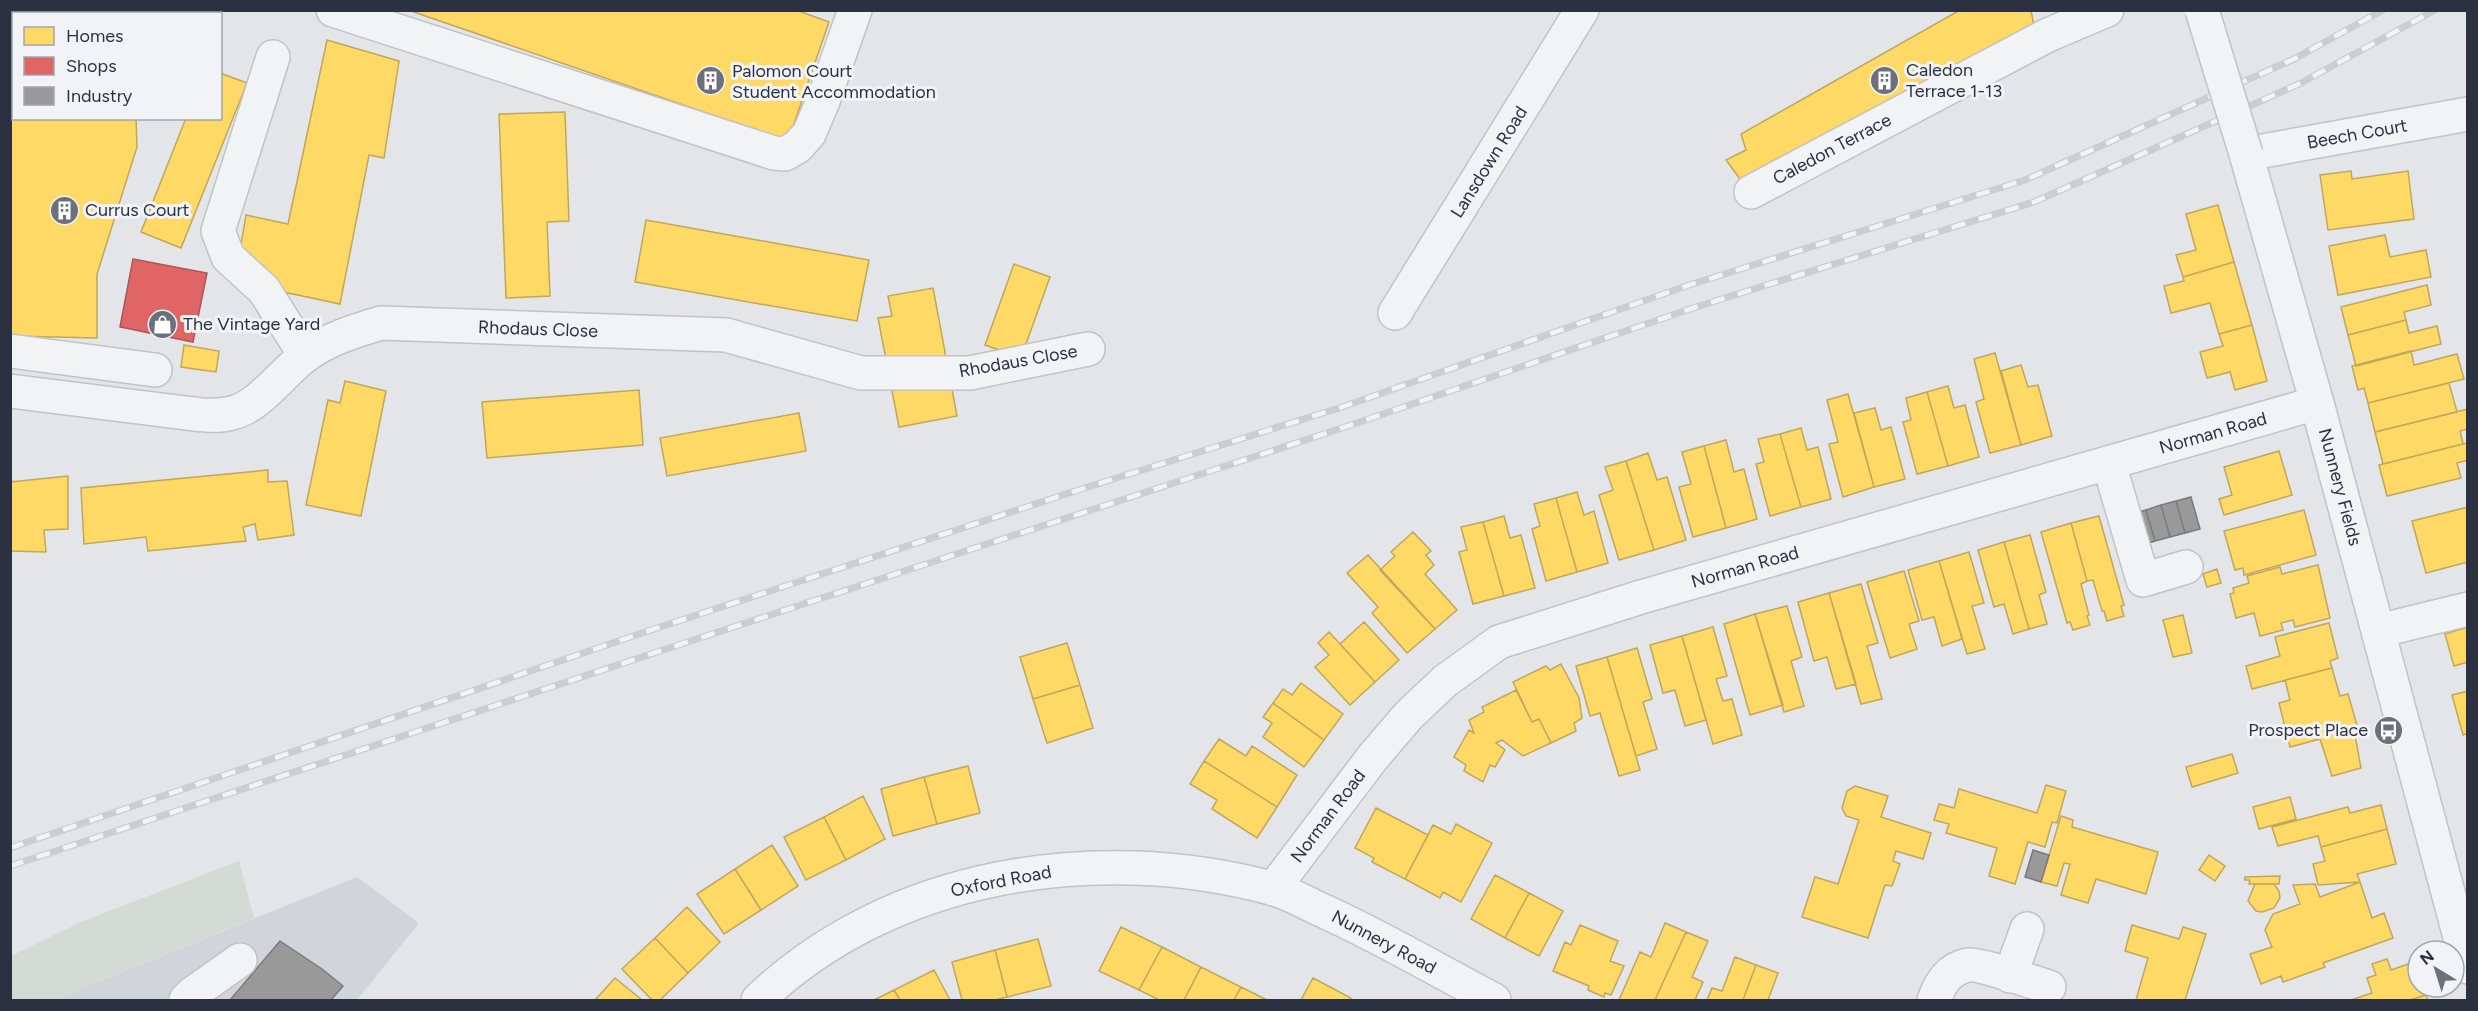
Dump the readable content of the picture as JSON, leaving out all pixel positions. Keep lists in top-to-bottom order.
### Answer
{
  "streets": {
    "street": [
      "Beech Court",
      "Caledon Terrace",
      "Lansdown Road",
      "Rhodaus Close",
      "Norman Road",
      "Nunnery Fields",
      "Oxford Road",
      "Nunnery Road"
    ]
  },
  "crossings": [
    ["Beech Court", "Nunnery Fields"],
    ["Norman Road", "Nunnery Fields"],
    ["Norman Road", "Oxford Road"],
    ["Norman Road", "Nunnery Road"],
    ["Oxford Road", "Nunnery Road"]
  ],
  "places": {
    "building": ["Caledon Terrace 1-13", "Palomon Court Student Accommodation", "Currus Court"],
    "shop": ["The Vintage Yard"],
    "bus stop": ["Prospect Place"]
  },
  "legend": ["Homes", "Shops", "Industry"],
  "north": "top left"
}
